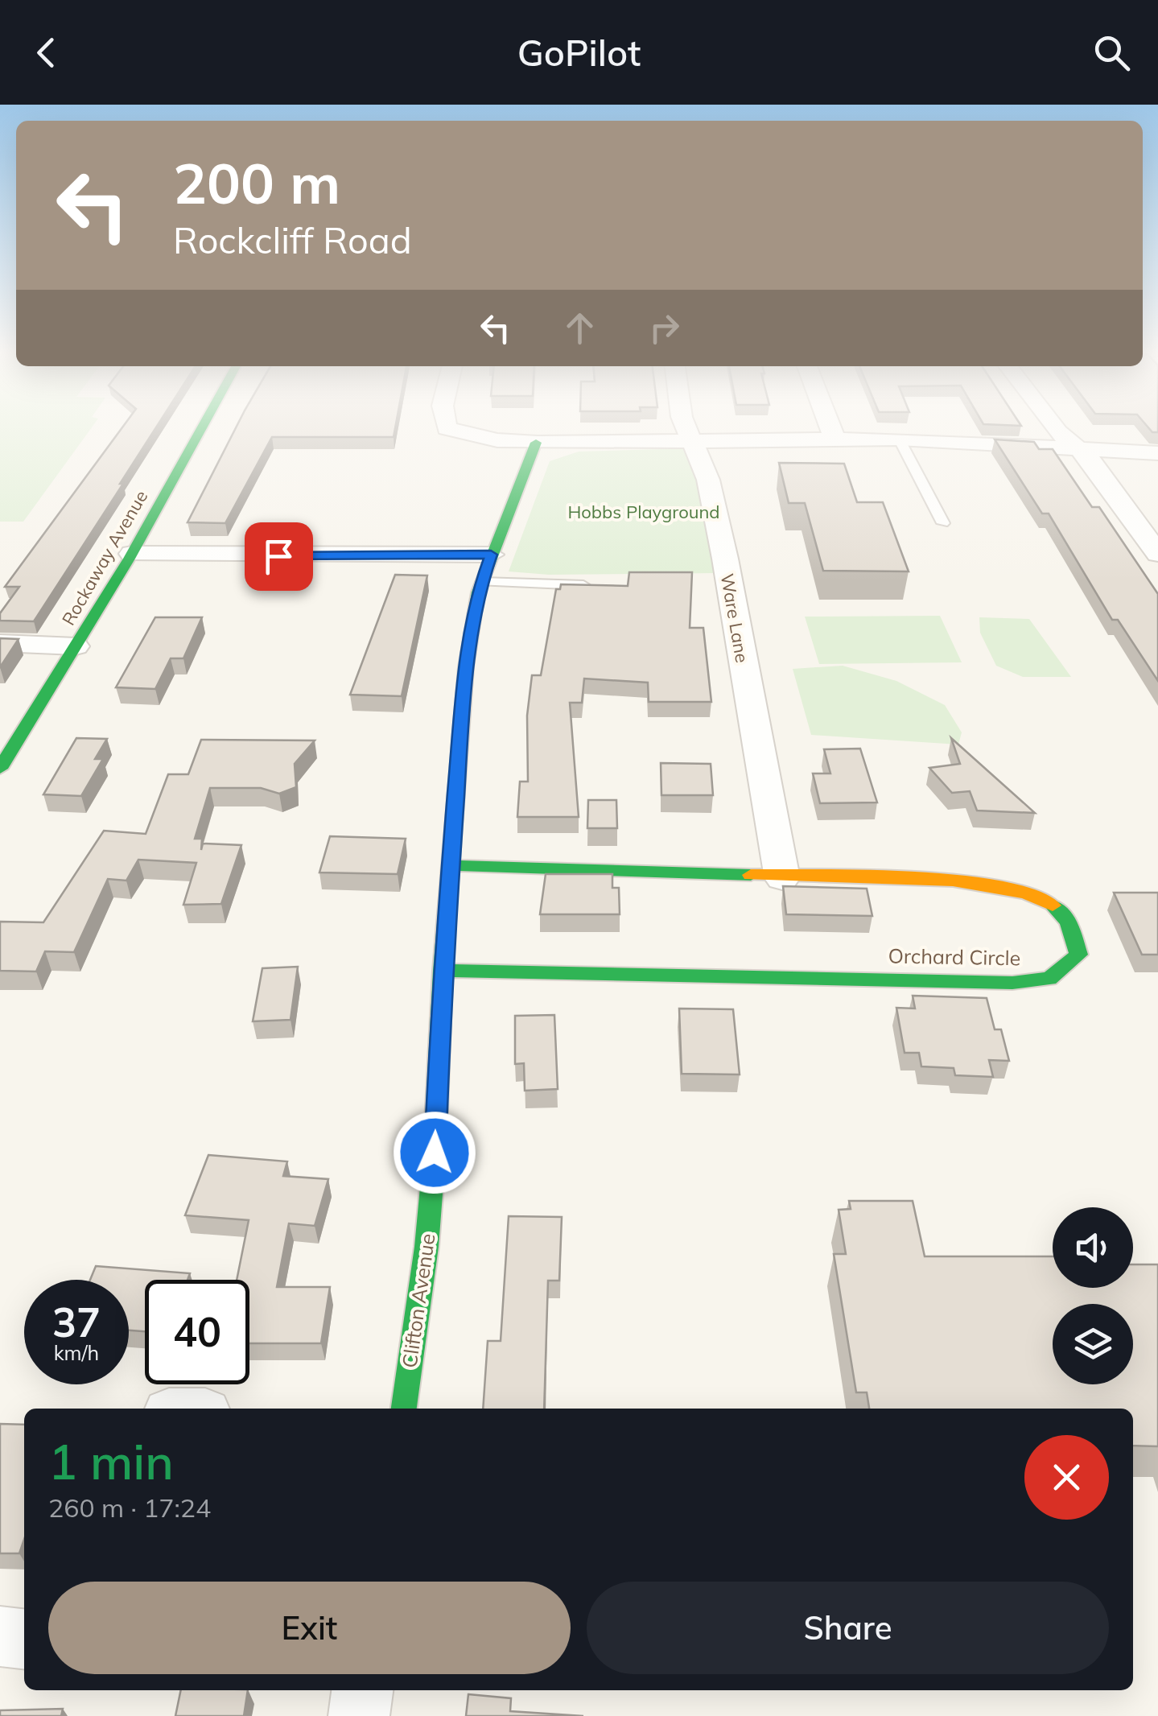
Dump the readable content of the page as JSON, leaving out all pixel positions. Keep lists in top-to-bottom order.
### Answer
{
  "streets": {
    "street": [
      "Rockaway Avenue",
      "Ware Lane",
      "Orchard Circle",
      "Clifton Avenue"
    ]
  },
  "crossings": [
    ["Ware Lane", "Orchard Circle"],
    ["Orchard Circle", "Clifton Avenue"]
  ],
  "parks": ["Hobbs Playground"],
  "page": {
    "header": "GoPilot",
    "turn": ["200 m", "Rockcliff Road"],
    "speed": "37 km/h",
    "limit": "40",
    "heading": ["1 min", "260 m · 17:24"],
    "buttons": ["Exit", "Share"]
  }
}
